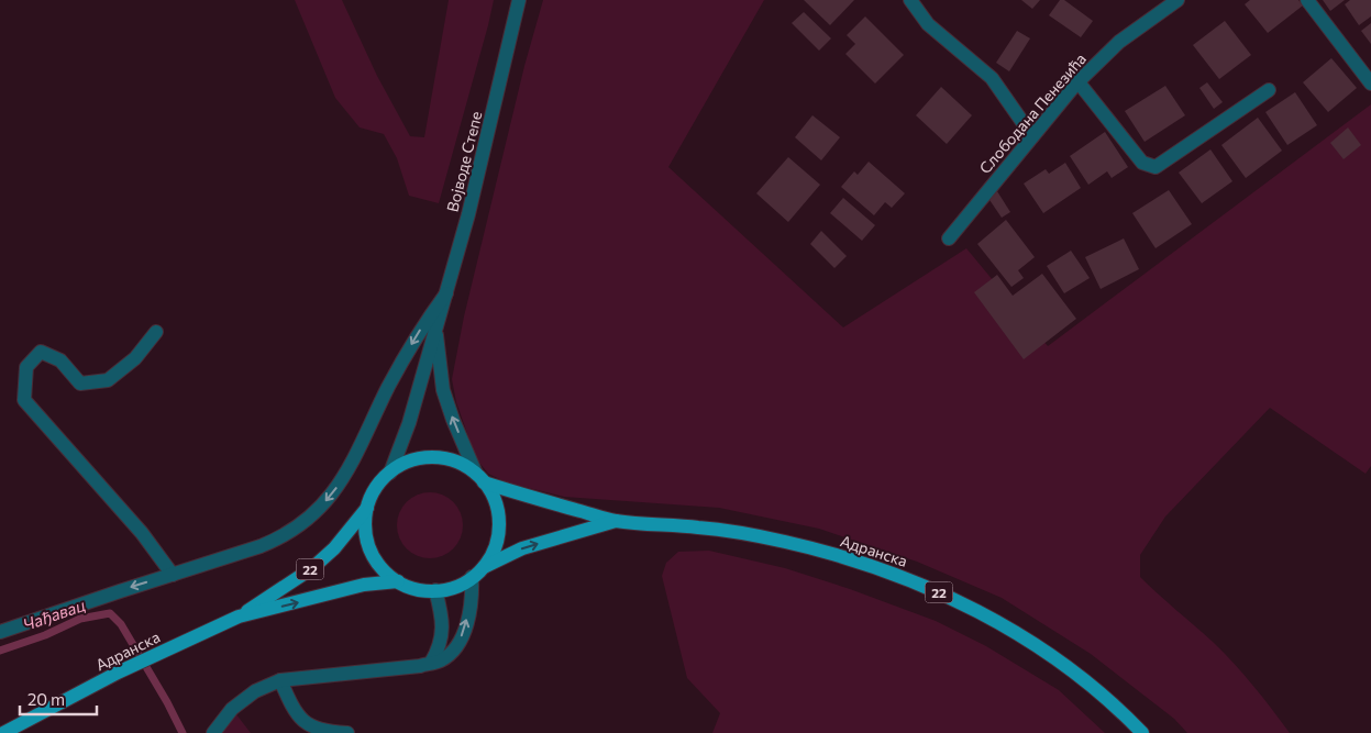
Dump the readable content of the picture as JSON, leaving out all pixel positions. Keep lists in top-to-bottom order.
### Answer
{
  "streets": {
    "main road": ["Адранска", "22"],
    "street": ["Слободана Пенезића", "Војводе Степе"]
  },
  "crossings": [
    ["Војводе Степе", "Адранска"],
    ["Војводе Степе", "22"],
    ["Адранска", "22"]
  ],
  "water": ["Чађавац"],
  "scale_bar": "20 m"
}
